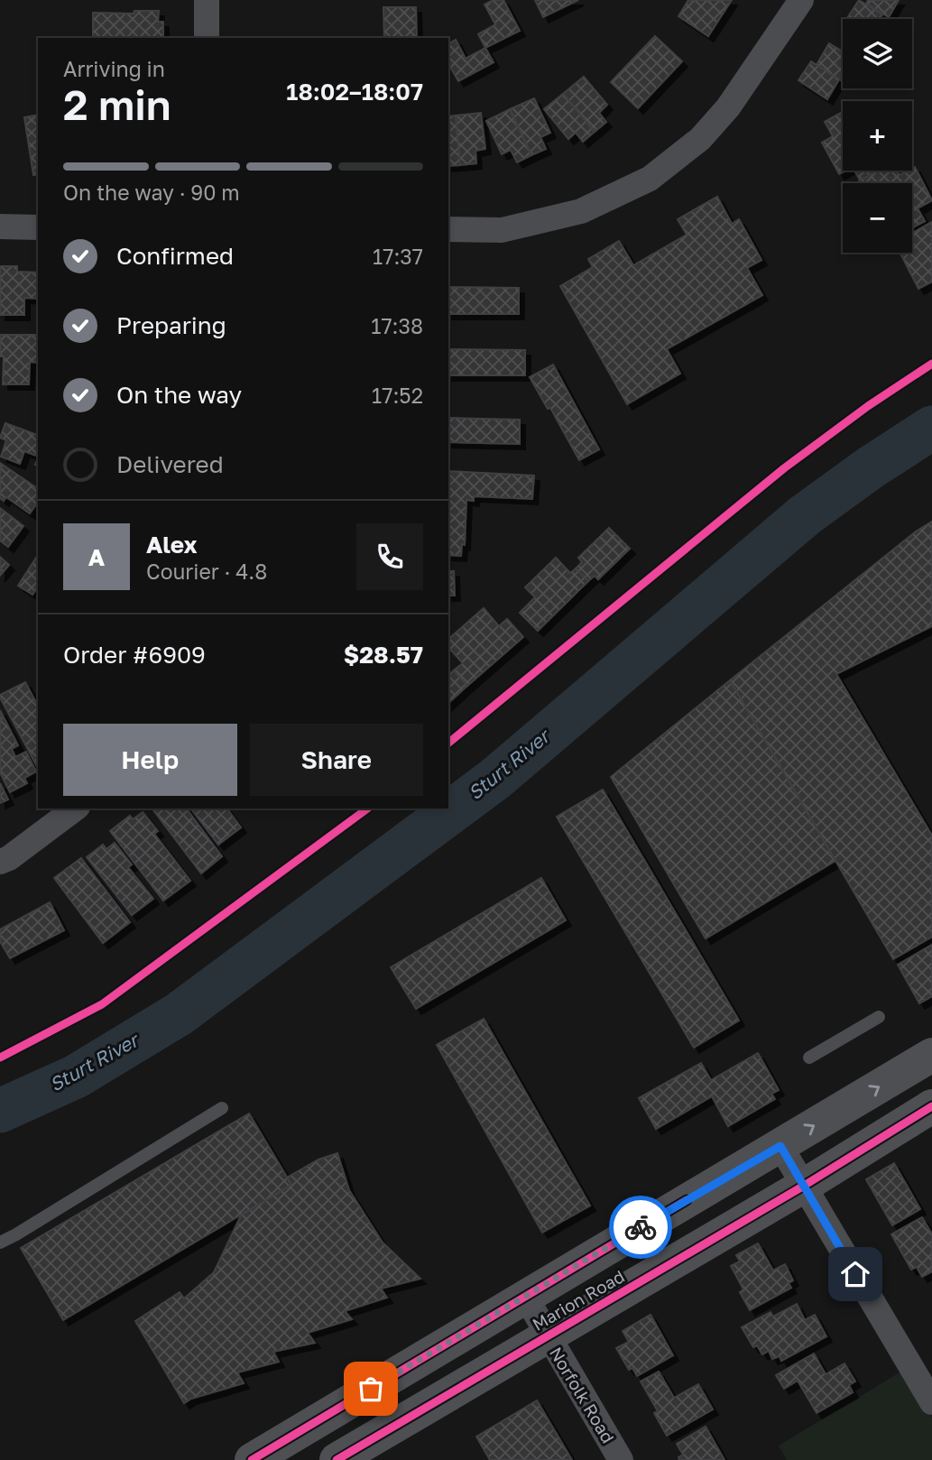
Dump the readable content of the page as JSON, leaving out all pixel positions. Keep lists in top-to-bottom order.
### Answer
{
  "streets": {
    "main road": ["Marion Road"],
    "street": ["Norfolk Road"]
  },
  "crossings": [
    ["Marion Road", "Norfolk Road"]
  ],
  "water": ["Sturt River"],
  "page": {
    "map_buttons": ["+", "−"],
    "heading": ["2 min", "Arriving in", "18:02–18:07"],
    "panel": [
      "Alex",
      "Courier · 4.8",
      "Order #6909",
      "$28.57"
    ],
    "bar": "On the way · 90 m",
    "list": [
      ["Confirmed", "17:37"],
      ["Preparing", "17:38"],
      ["On the way", "17:52"],
      "Delivered"
    ],
    "round": "A",
    "buttons": ["Help", "Share"]
  }
}
